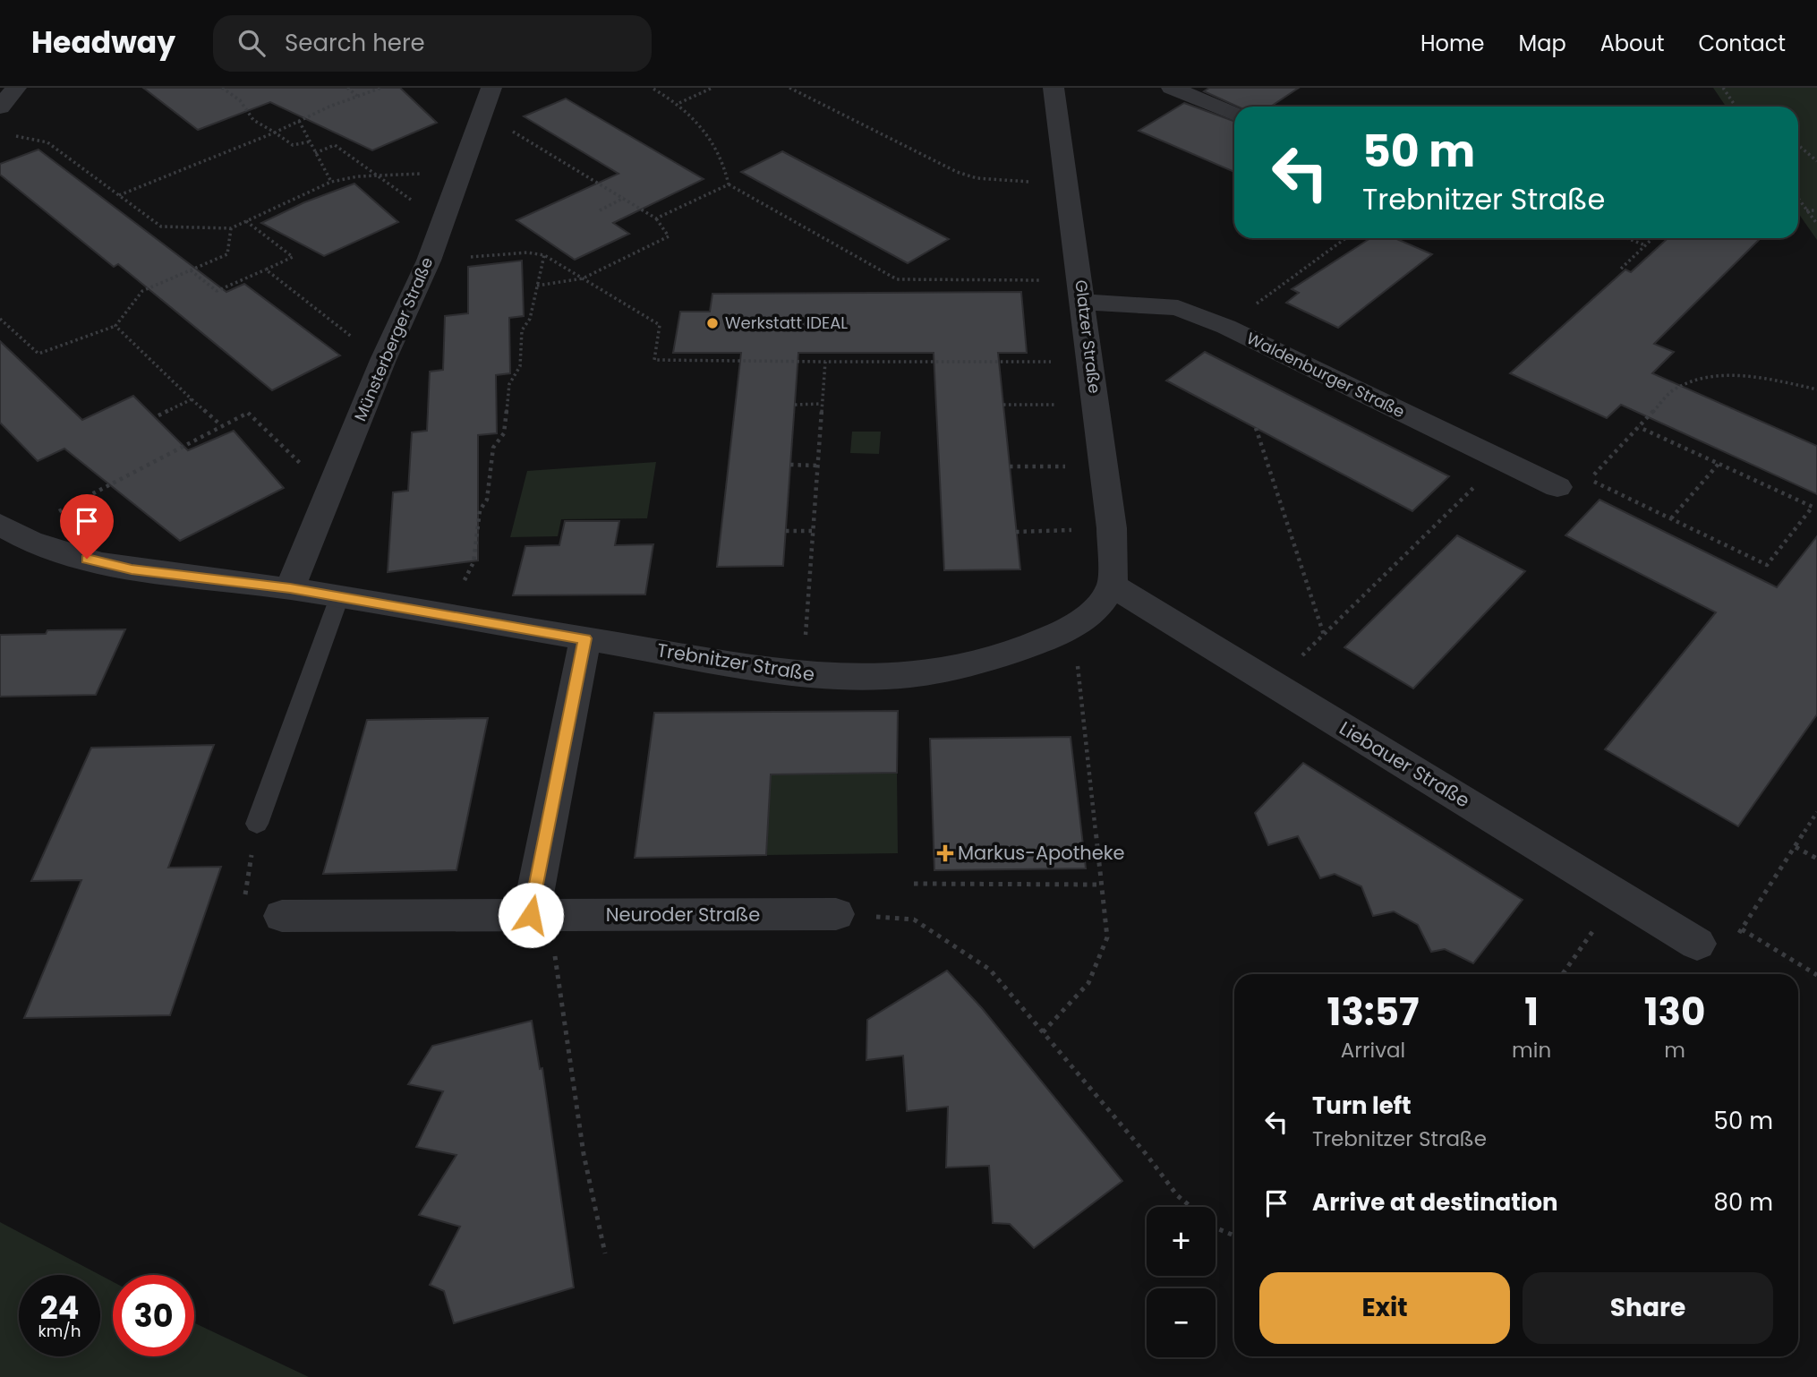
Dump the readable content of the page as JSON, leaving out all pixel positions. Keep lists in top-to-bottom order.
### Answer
{
  "streets": {
    "street": [
      "Glatzer Straße",
      "Münsterberger Straße",
      "Waldenburger Straße",
      "Trebnitzer Straße",
      "Liebauer Straße",
      "Neuroder Straße"
    ]
  },
  "crossings": [
    ["Glatzer Straße", "Waldenburger Straße"],
    ["Glatzer Straße", "Trebnitzer Straße"],
    ["Glatzer Straße", "Liebauer Straße"],
    ["Münsterberger Straße", "Trebnitzer Straße"],
    ["Trebnitzer Straße", "Liebauer Straße"]
  ],
  "places": {
    "other": ["Werkstatt IDEAL"],
    "health": ["Markus-Apotheke"]
  },
  "page": {
    "header": "Headway",
    "search": "Search here",
    "nav": [
      "Home",
      "Map",
      "About",
      "Contact"
    ],
    "turn": ["50 m", "Trebnitzer Straße"],
    "eta": [
      "13:57",
      "Arrival",
      "1",
      "min",
      "130",
      "m"
    ],
    "list": [
      {
        "name": "Turn left",
        "note": "Trebnitzer Straße",
        "value": "50 m"
      },
      {
        "name": "Arrive at destination",
        "value": "80 m"
      }
    ],
    "map_buttons": ["+", "−"],
    "buttons": ["Exit", "Share"],
    "speed": "24 km/h",
    "limit": "30"
  }
}
